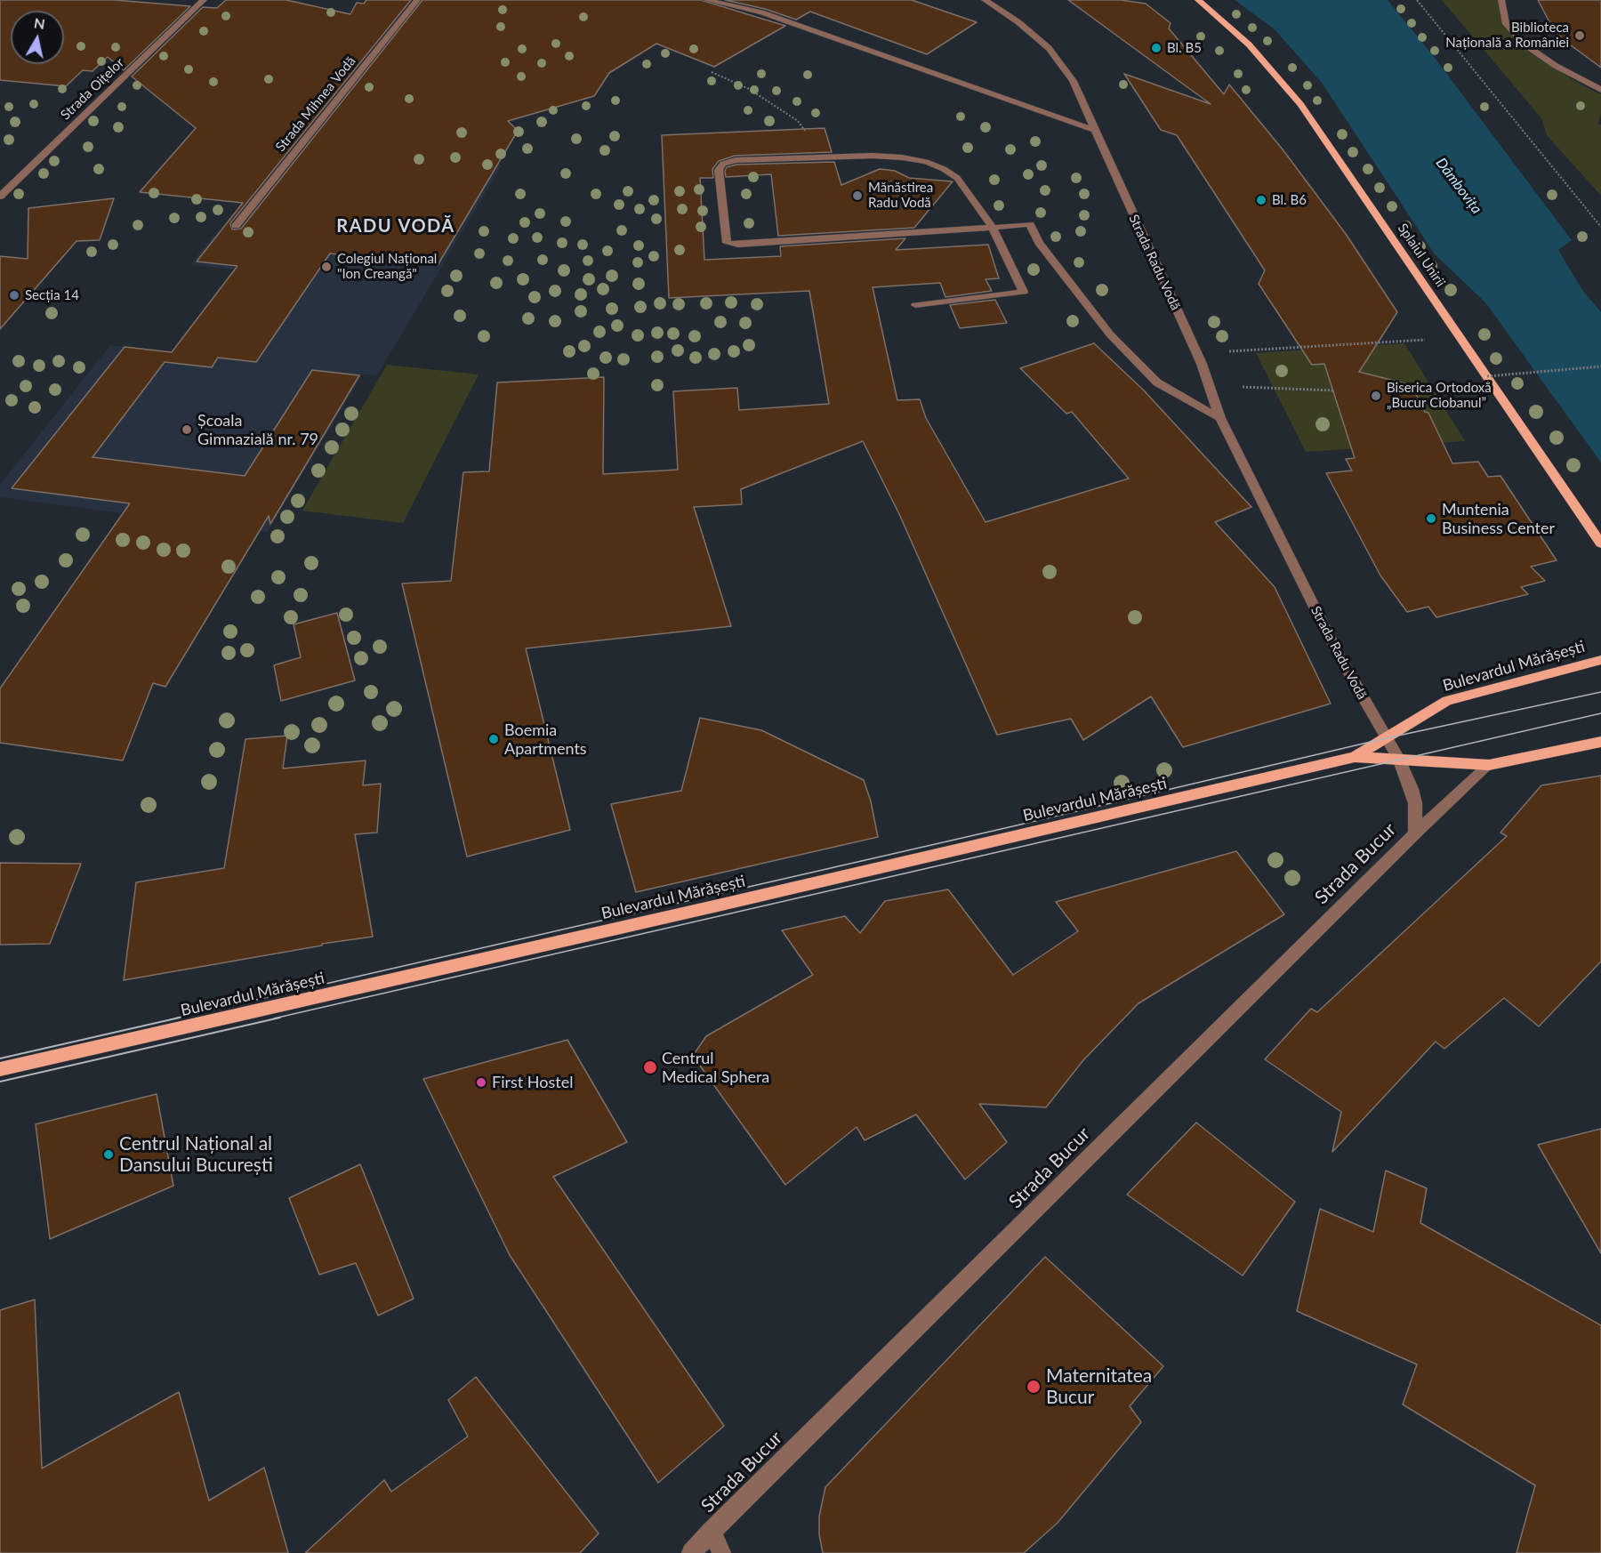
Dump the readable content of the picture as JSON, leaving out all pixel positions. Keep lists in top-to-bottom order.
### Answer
{
  "streets": {
    "main road": ["Splaiul Unirii", "Bulevardul Mărășești"],
    "street": [
      "Strada Oițelor",
      "Strada Mihnea Vodă",
      "Strada Radu Vodă",
      "Strada Bucur"
    ]
  },
  "crossings": [
    ["Strada Radu Vodă", "Bulevardul Mărășești"],
    ["Strada Radu Vodă", "Strada Bucur"],
    ["Bulevardul Mărășești", "Strada Bucur"]
  ],
  "districts": ["RADU VODĂ"],
  "water": ["Dâmbovița"],
  "places": [
    "Biblioteca Națională a României",
    "Bl. B5",
    "Mănăstirea Radu Vodă",
    "Bl. B6",
    "Colegiul Național \"Ion Creangă\"",
    "Secția 14",
    "Biserica Ortodoxă „Bucur Ciobanul”",
    "Școala Gimnazială nr. 79",
    "Muntenia Business Center",
    "Boemia Apartments",
    "Centrul Medical Sphera",
    "First Hostel",
    "Centrul Național al Dansului București",
    "Maternitatea Bucur"
  ],
  "north": "top"
}
